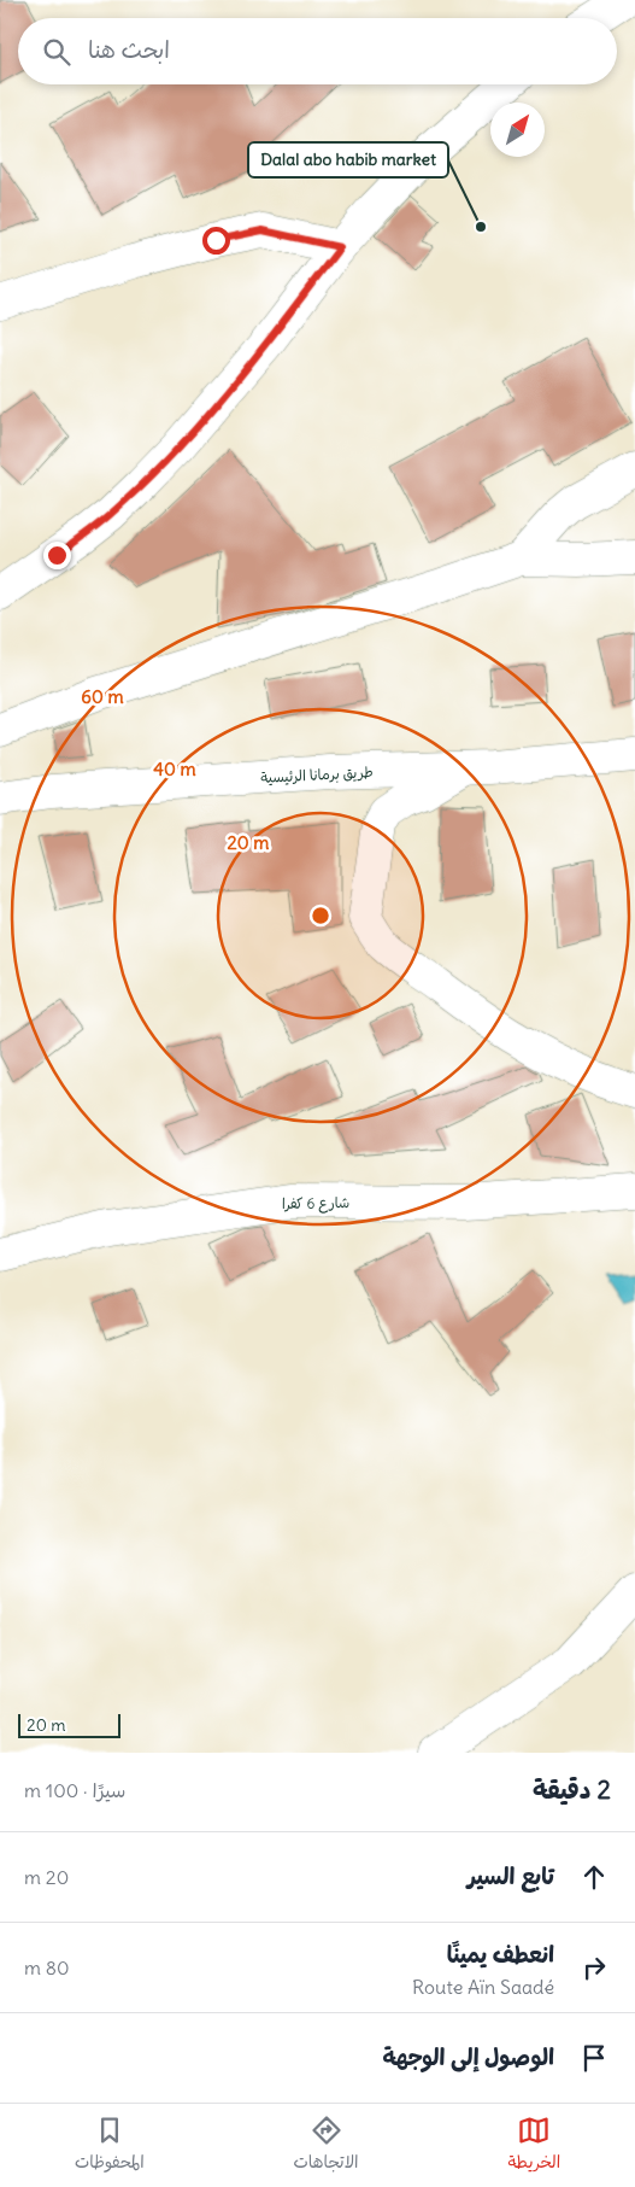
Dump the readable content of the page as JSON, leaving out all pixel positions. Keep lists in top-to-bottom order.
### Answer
{
  "streets": {
    "street": ["طريق برمانا الرئيسية", "شارع 6 كفرا"]
  },
  "places": ["Dalal abo habib market"],
  "scale_bar": "20 m",
  "north": "top right",
  "page": {
    "search": "ابحث هنا",
    "scale": "20 m",
    "heading": ["2 دقيقة", "سيرًا · 100 m"],
    "list": [
      ["تابع السير", "20 m"],
      ["انعطف يمينًا", "Route Aïn Saadé", "80 m"],
      "الوصول إلى الوجهة"
    ],
    "nav": ["الخريطة", "الاتجاهات", "المحفوظات"]
  },
  "rings": ["60 m", "40 m", "20 m"]
}
